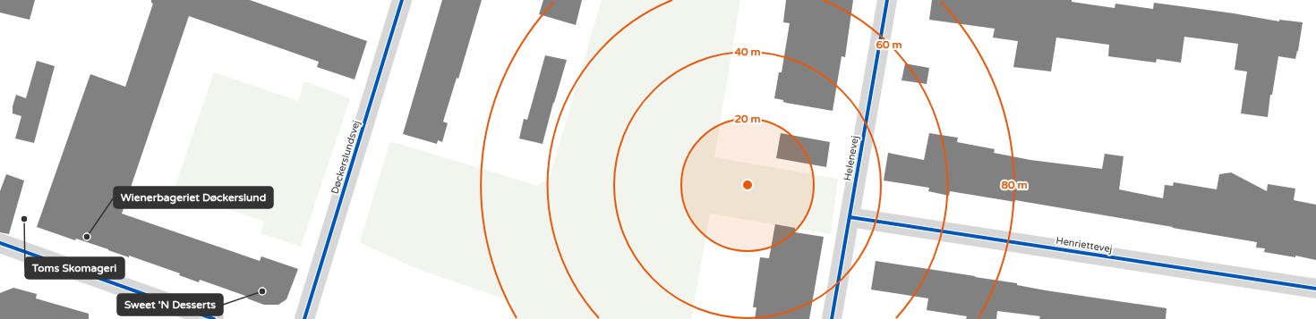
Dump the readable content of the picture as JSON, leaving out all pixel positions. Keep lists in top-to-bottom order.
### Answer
{
  "streets": {
    "street": ["Døckerslundsvej", "Helenevej", "Henriettevej"]
  },
  "crossings": [
    ["Helenevej", "Henriettevej"]
  ],
  "places": ["Toms Skomageri", "Wienerbageriet Døckerslund", "Sweet 'N Desserts"],
  "rings": [
    "60 m",
    "40 m",
    "20 m",
    "80 m"
  ]
}
